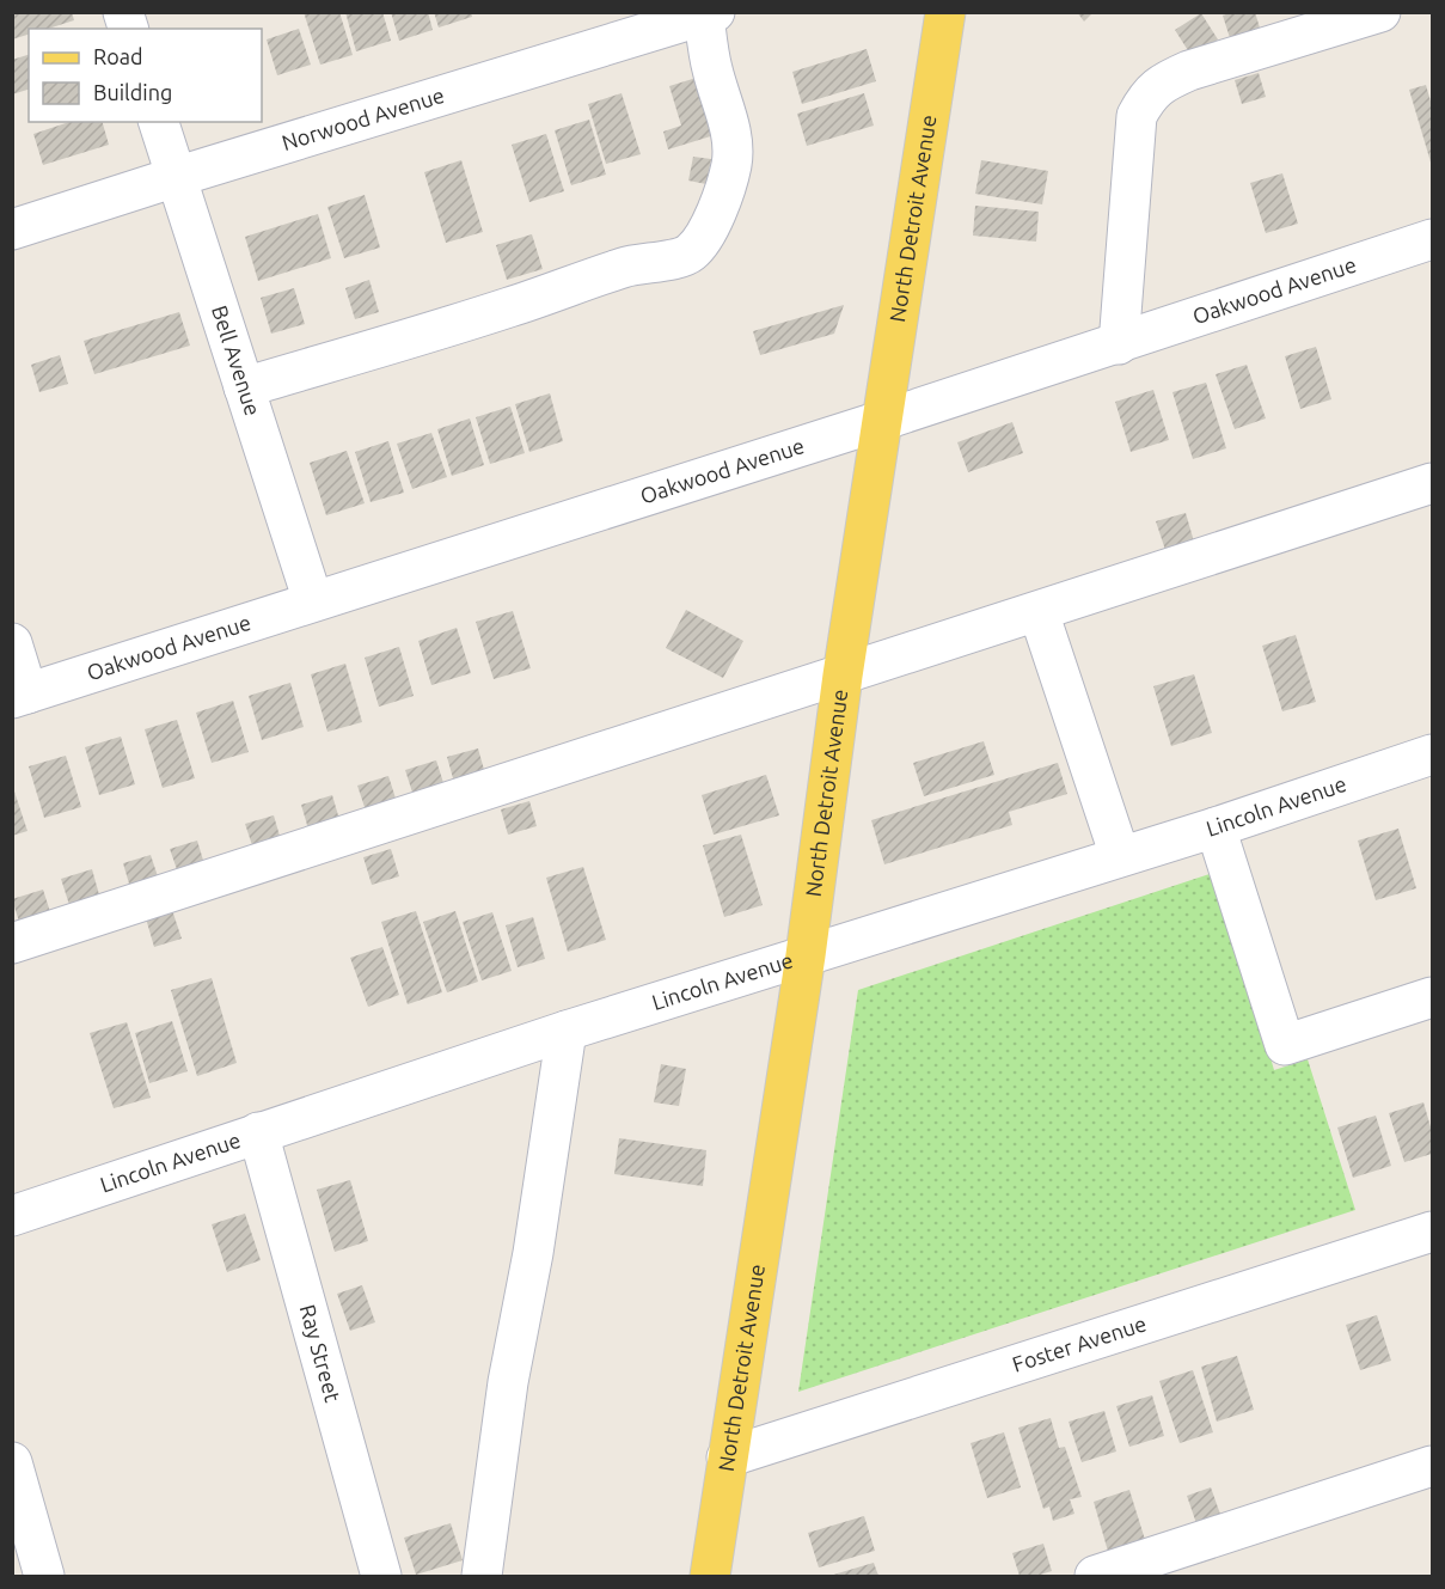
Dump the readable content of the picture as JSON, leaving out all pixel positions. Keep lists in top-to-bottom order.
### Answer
{
  "streets": {
    "main road": ["North Detroit Avenue"],
    "street": [
      "Norwood Avenue",
      "Oakwood Avenue",
      "Bell Avenue",
      "Lincoln Avenue",
      "Foster Avenue",
      "Ray Street"
    ]
  },
  "crossings": [
    ["Norwood Avenue", "Bell Avenue"],
    ["North Detroit Avenue", "Oakwood Avenue"],
    ["North Detroit Avenue", "Lincoln Avenue"],
    ["North Detroit Avenue", "Foster Avenue"],
    ["Oakwood Avenue", "Bell Avenue"],
    ["Lincoln Avenue", "Ray Street"]
  ],
  "legend": ["Road", "Building"]
}
